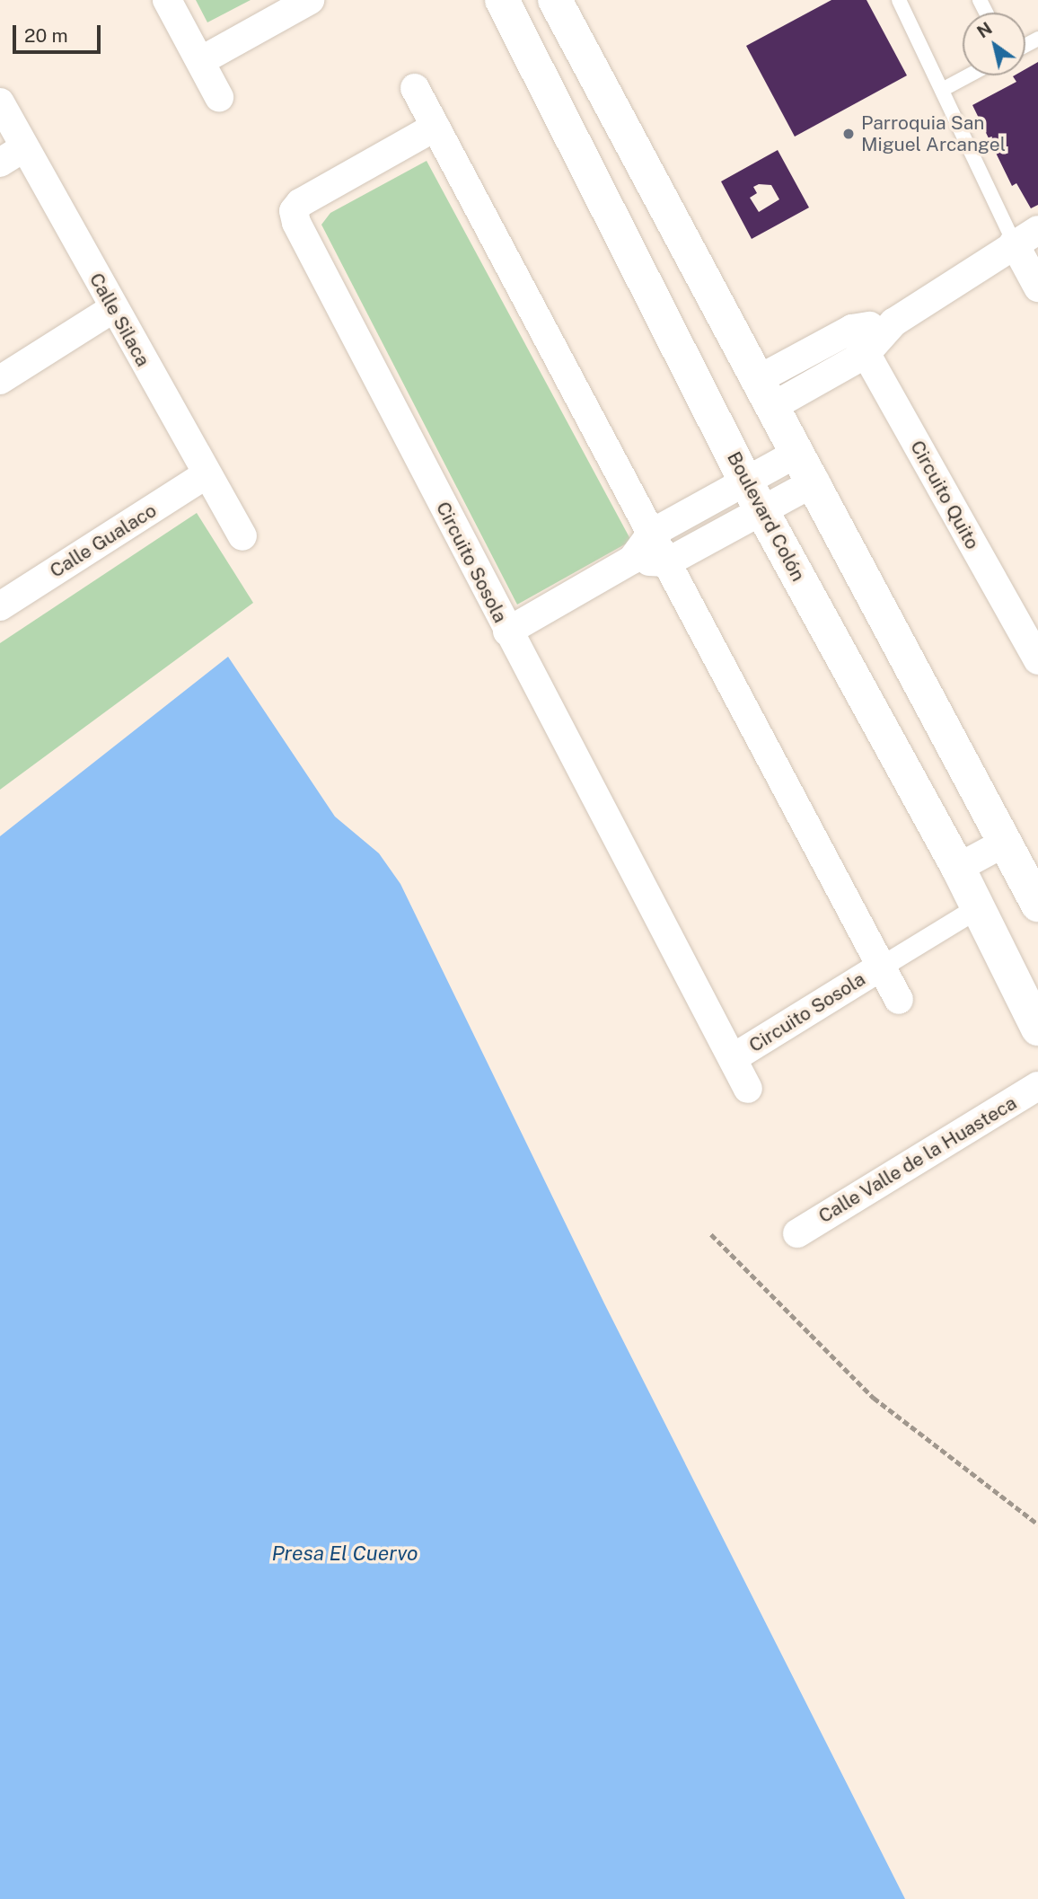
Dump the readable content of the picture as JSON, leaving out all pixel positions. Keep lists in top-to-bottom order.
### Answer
{
  "streets": {
    "main road": ["Boulevard Colón"],
    "street": [
      "Calle Silaca",
      "Circuito Quito",
      "Calle Gualaco",
      "Circuito Sosola",
      "Calle Valle de la Huasteca"
    ]
  },
  "crossings": [
    ["Calle Silaca", "Calle Gualaco"]
  ],
  "water": ["Presa El Cuervo"],
  "places": ["Parroquia San Miguel Arcangel"],
  "scale_bar": "20 m",
  "north": "top left"
}
